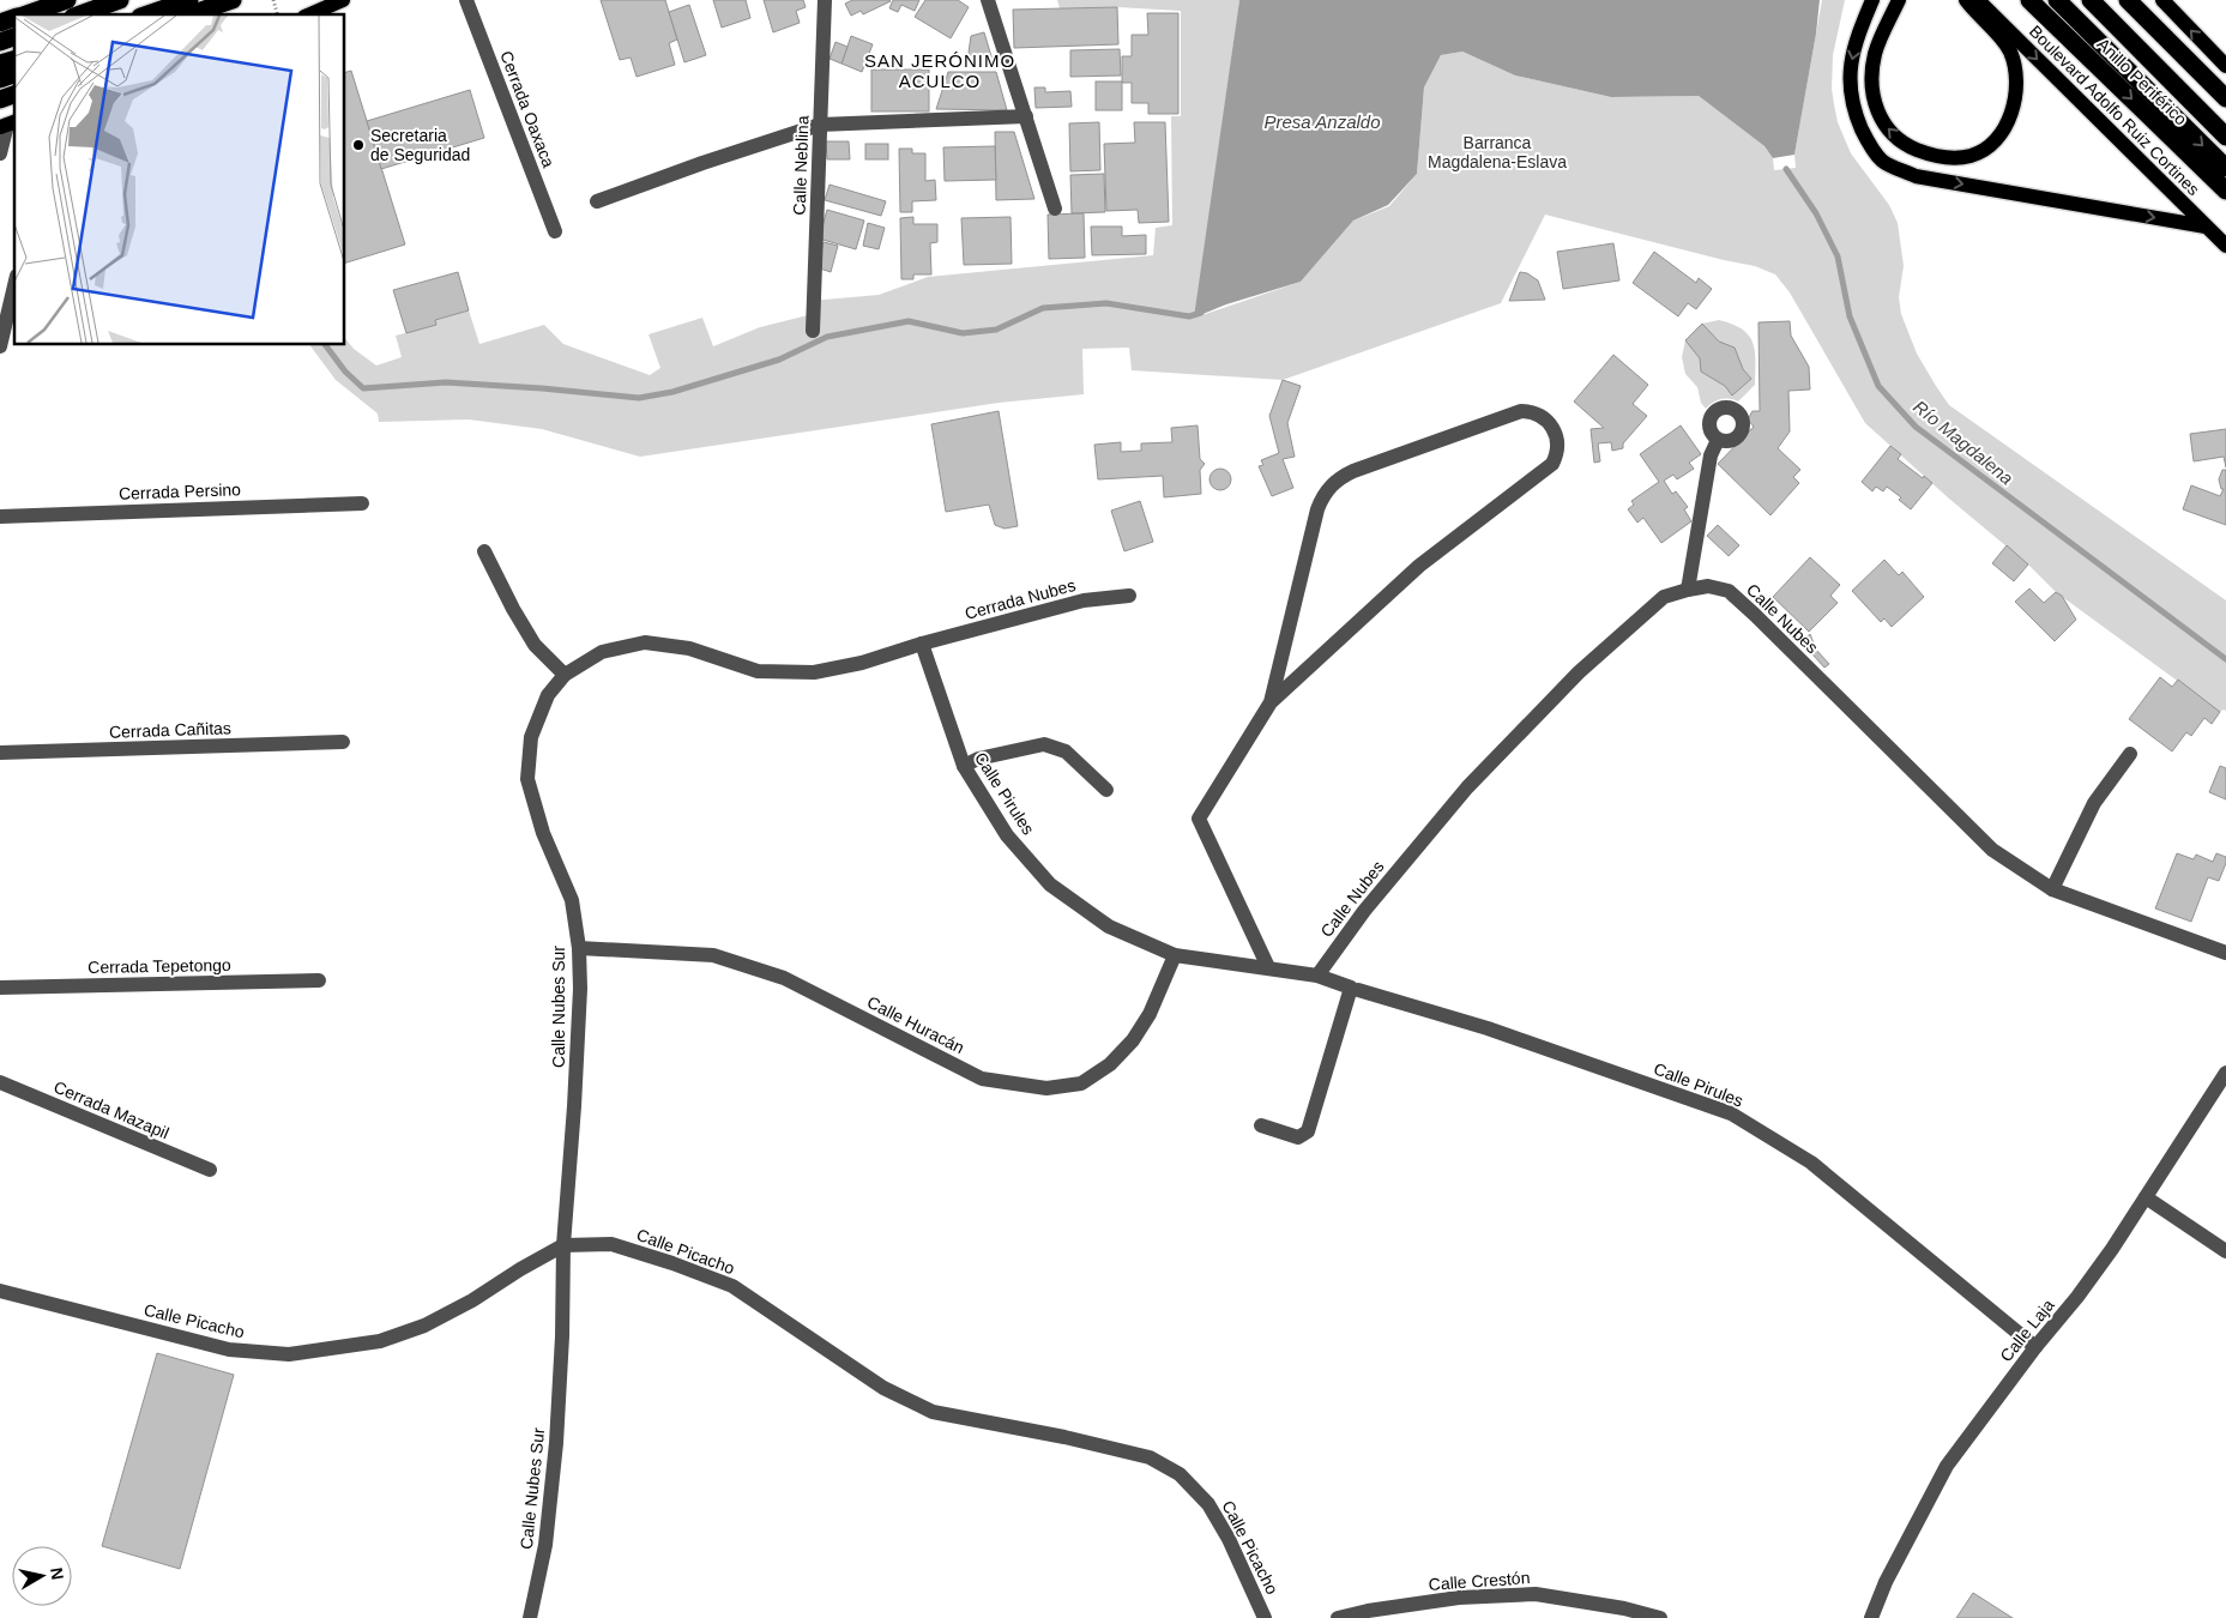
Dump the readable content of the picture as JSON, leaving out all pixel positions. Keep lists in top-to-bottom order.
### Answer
{
  "streets": {
    "highway": ["Anillo Periférico"],
    "main road": ["Boulevard Adolfo Ruiz Cortines"],
    "street": [
      "Cerrada Oaxaca",
      "Calle Neblina",
      "Cerrada Persino",
      "Cerrada Nubes",
      "Calle Nubes",
      "Cerrada Cañitas",
      "Calle Pirules",
      "Cerrada Tepetongo",
      "Calle Nubes Sur",
      "Calle Huracán",
      "Cerrada Mazapil",
      "Calle Picacho",
      "Calle Laja",
      "Calle Crestón"
    ]
  },
  "crossings": [
    ["Cerrada Nubes", "Calle Pirules"],
    ["Cerrada Nubes", "Calle Nubes Sur"],
    ["Calle Nubes", "Calle Pirules"],
    ["Calle Pirules", "Calle Nubes Sur"],
    ["Calle Pirules", "Calle Huracán"],
    ["Calle Pirules", "Calle Laja"],
    ["Calle Nubes Sur", "Calle Huracán"],
    ["Calle Nubes Sur", "Calle Picacho"]
  ],
  "one_way": ["Boulevard Adolfo Ruiz Cortines"],
  "districts": ["SAN JERÓNIMO ACULCO"],
  "water": ["Presa Anzaldo", "Río Magdalena"],
  "parks": ["Barranca Magdalena-Eslava"],
  "places": ["Secretaria de Seguridad"],
  "north": "right"
}
